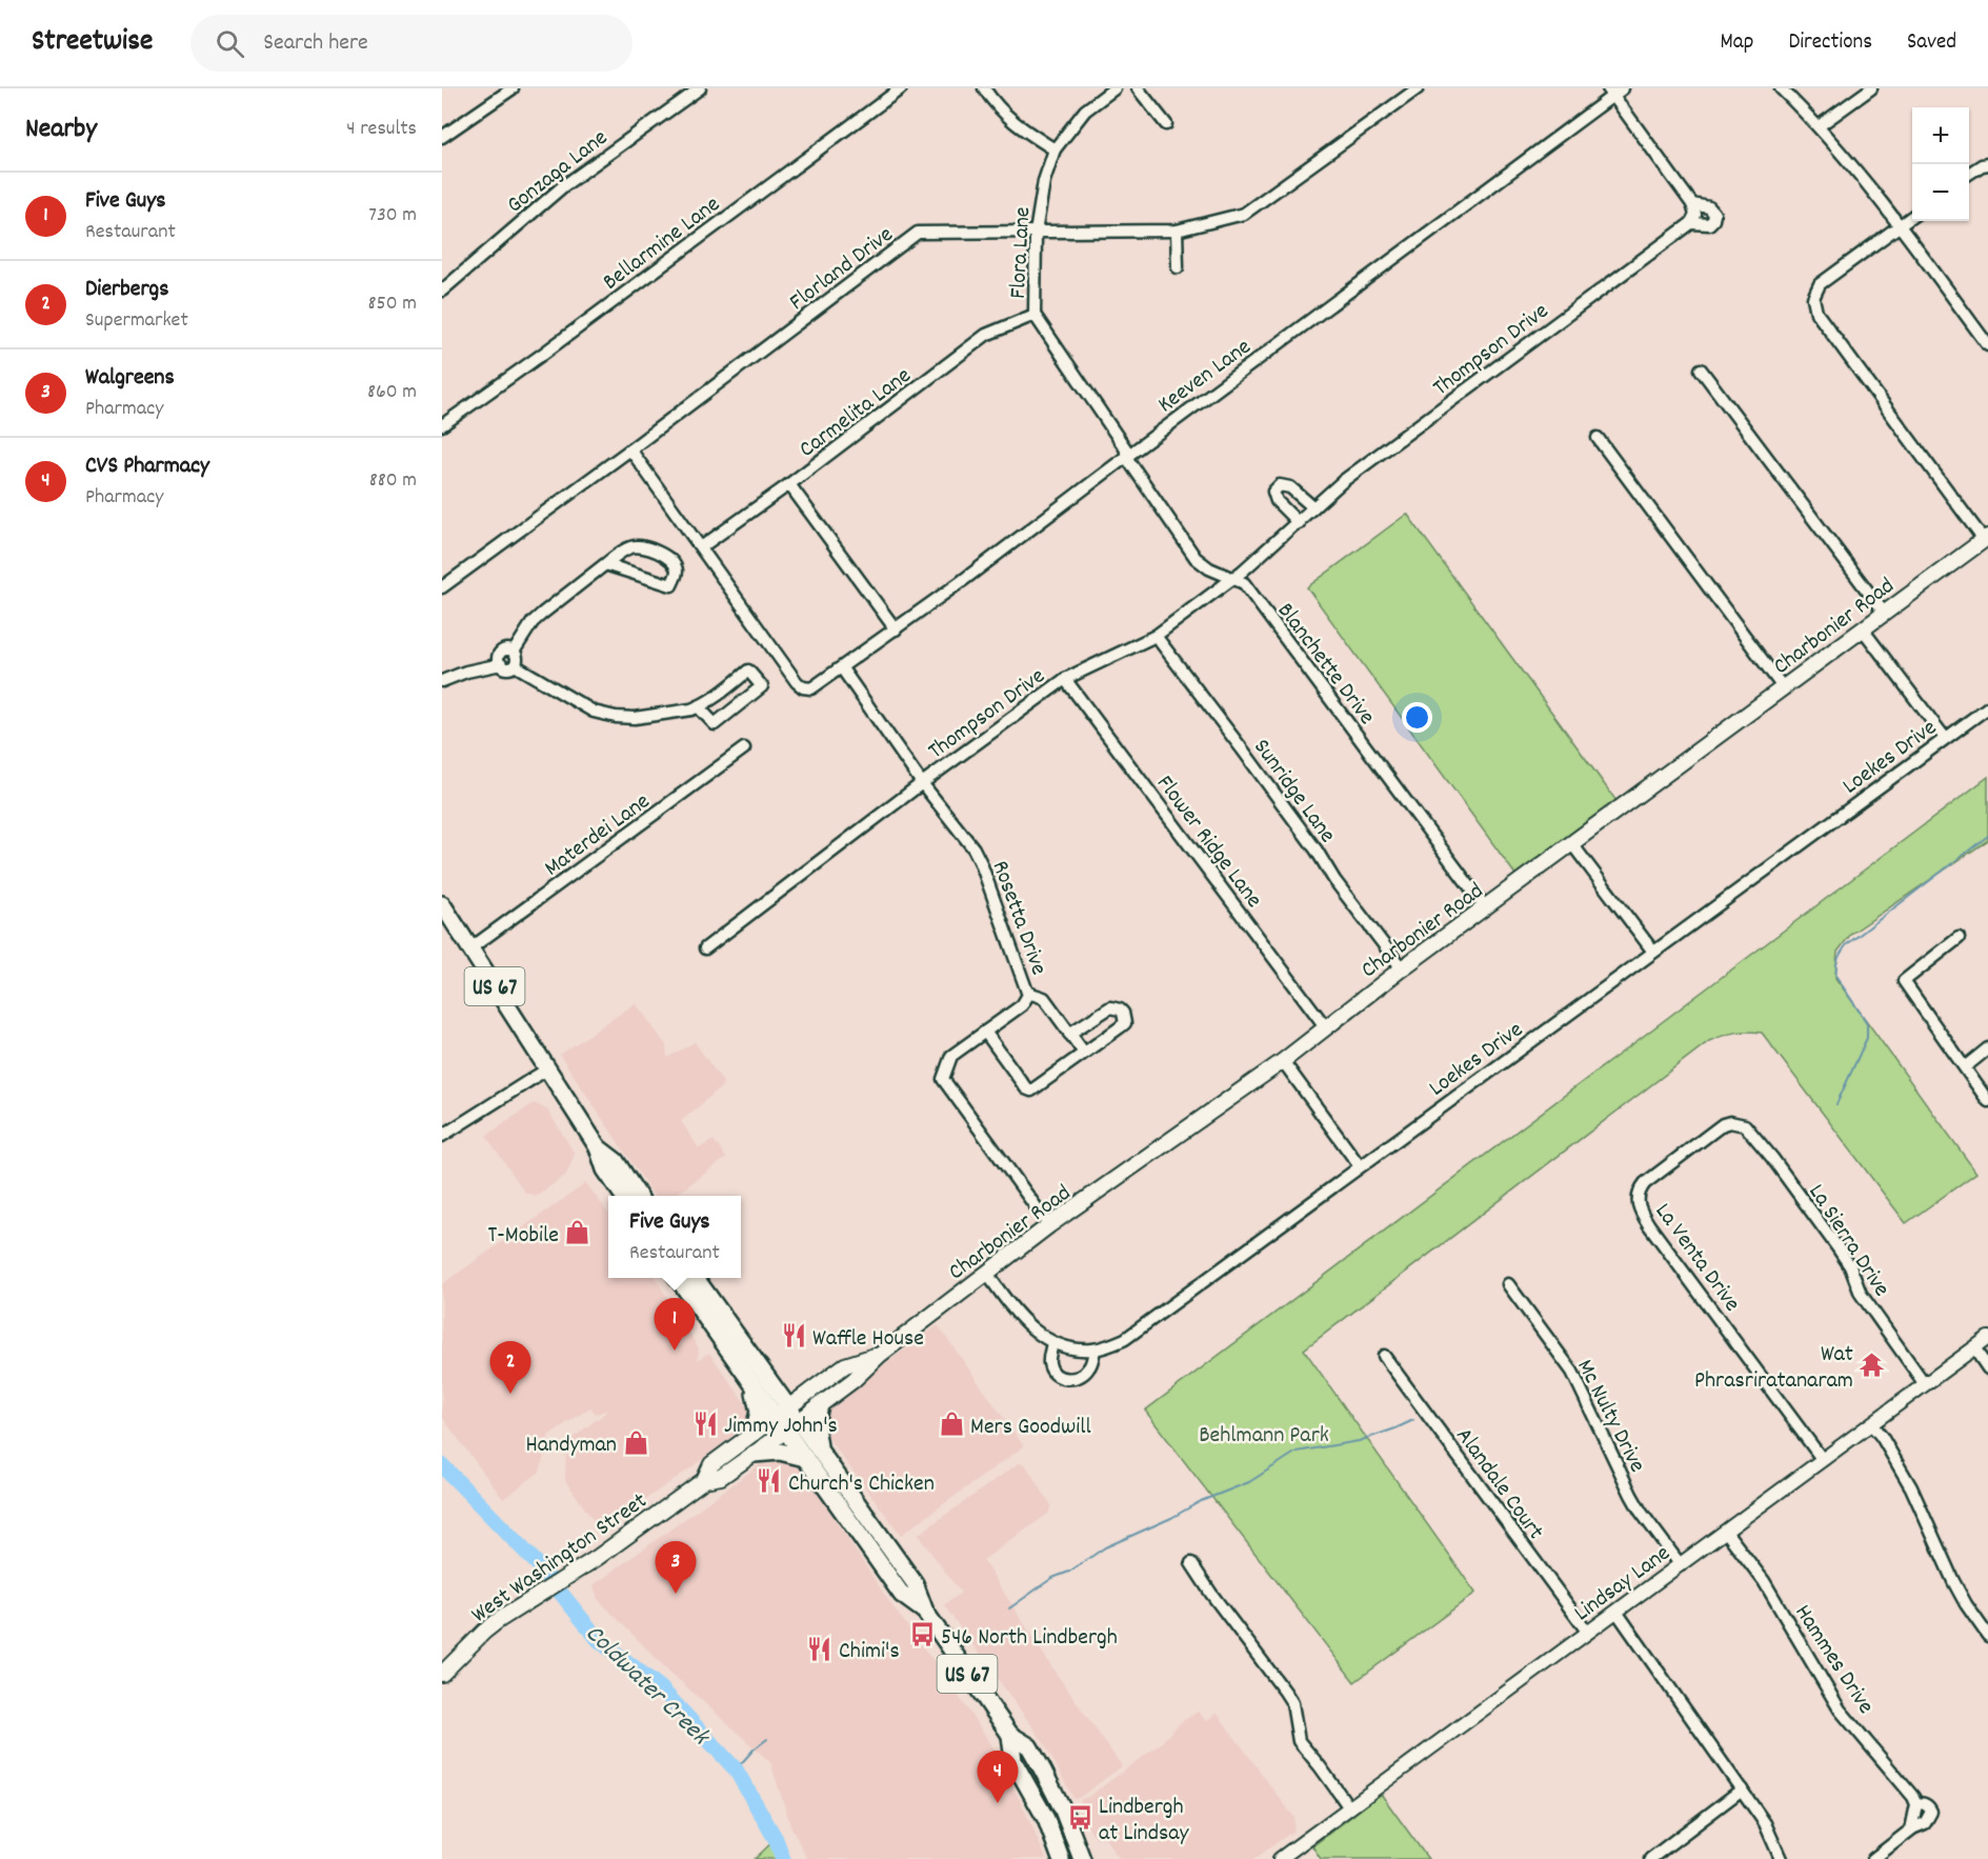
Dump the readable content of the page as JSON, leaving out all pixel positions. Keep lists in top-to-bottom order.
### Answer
{
  "streets": {
    "main road": ["Charbonier Road", "US 67", "West Washington Street"],
    "street": [
      "Gonzaga Lane",
      "Bellarmine Lane",
      "Flora Lane",
      "Florland Drive",
      "Thompson Drive",
      "Keeven Lane",
      "Carmelita Lane",
      "Blanchette Drive",
      "Loekes Drive",
      "Sunridge Lane",
      "Materdei Lane",
      "Flower Ridge Lane",
      "Rosetta Drive",
      "La Sierra Drive",
      "La Venta Drive",
      "Mc Nulty Drive",
      "Alandale Court",
      "Lindsay Lane",
      "Hammes Drive"
    ]
  },
  "crossings": [
    ["Flora Lane", "Florland Drive"],
    ["Flora Lane", "Keeven Lane"],
    ["Flora Lane", "Carmelita Lane"],
    ["Flora Lane", "Blanchette Drive"],
    ["Thompson Drive", "Keeven Lane"],
    ["Thompson Drive", "Blanchette Drive"],
    ["Thompson Drive", "Sunridge Lane"],
    ["Thompson Drive", "Flower Ridge Lane"],
    ["Thompson Drive", "Rosetta Drive"],
    ["Keeven Lane", "Carmelita Lane"],
    ["Keeven Lane", "Blanchette Drive"],
    ["Keeven Lane", "Rosetta Drive"],
    ["Charbonier Road", "Blanchette Drive"],
    ["Charbonier Road", "Loekes Drive"],
    ["Charbonier Road", "Sunridge Lane"],
    ["Charbonier Road", "Flower Ridge Lane"],
    ["Charbonier Road", "Rosetta Drive"],
    ["Charbonier Road", "US 67"],
    ["Charbonier Road", "West Washington Street"],
    ["Materdei Lane", "US 67"],
    ["US 67", "West Washington Street"],
    ["La Sierra Drive", "La Venta Drive"],
    ["La Sierra Drive", "Lindsay Lane"],
    ["La Venta Drive", "Lindsay Lane"],
    ["Mc Nulty Drive", "Lindsay Lane"],
    ["Alandale Court", "Lindsay Lane"],
    ["Lindsay Lane", "Hammes Drive"]
  ],
  "water": ["Coldwater Creek"],
  "parks": ["Behlmann Park"],
  "places": {
    "shop": ["T-Mobile", "Mers Goodwill", "Handyman"],
    "restaurant": [
      "Waffle House",
      "Jimmy John's",
      "Church's Chicken",
      "Chimi's"
    ],
    "temple": ["Wat Phrasriratanaram"],
    "bus stop": ["546 North Lindbergh", "Lindbergh at Lindsay"]
  },
  "page": {
    "header": "Streetwise",
    "search": "Search here",
    "nav": ["Map", "Directions", "Saved"],
    "heading": ["Nearby", "4 results"],
    "map_buttons": ["+", "−"],
    "list": [
      {
        "mark": "1",
        "name": "Five Guys",
        "note": "Restaurant",
        "value": "730 m"
      },
      {
        "mark": "2",
        "name": "Dierbergs",
        "note": "Supermarket",
        "value": "850 m"
      },
      {
        "mark": "3",
        "name": "Walgreens",
        "note": "Pharmacy",
        "value": "860 m"
      },
      {
        "mark": "4",
        "name": "CVS Pharmacy",
        "note": "Pharmacy",
        "value": "880 m"
      }
    ],
    "popup": ["Five Guys", "Restaurant"],
    "pins": [
      "1",
      "2",
      "3",
      "4"
    ]
  }
}
